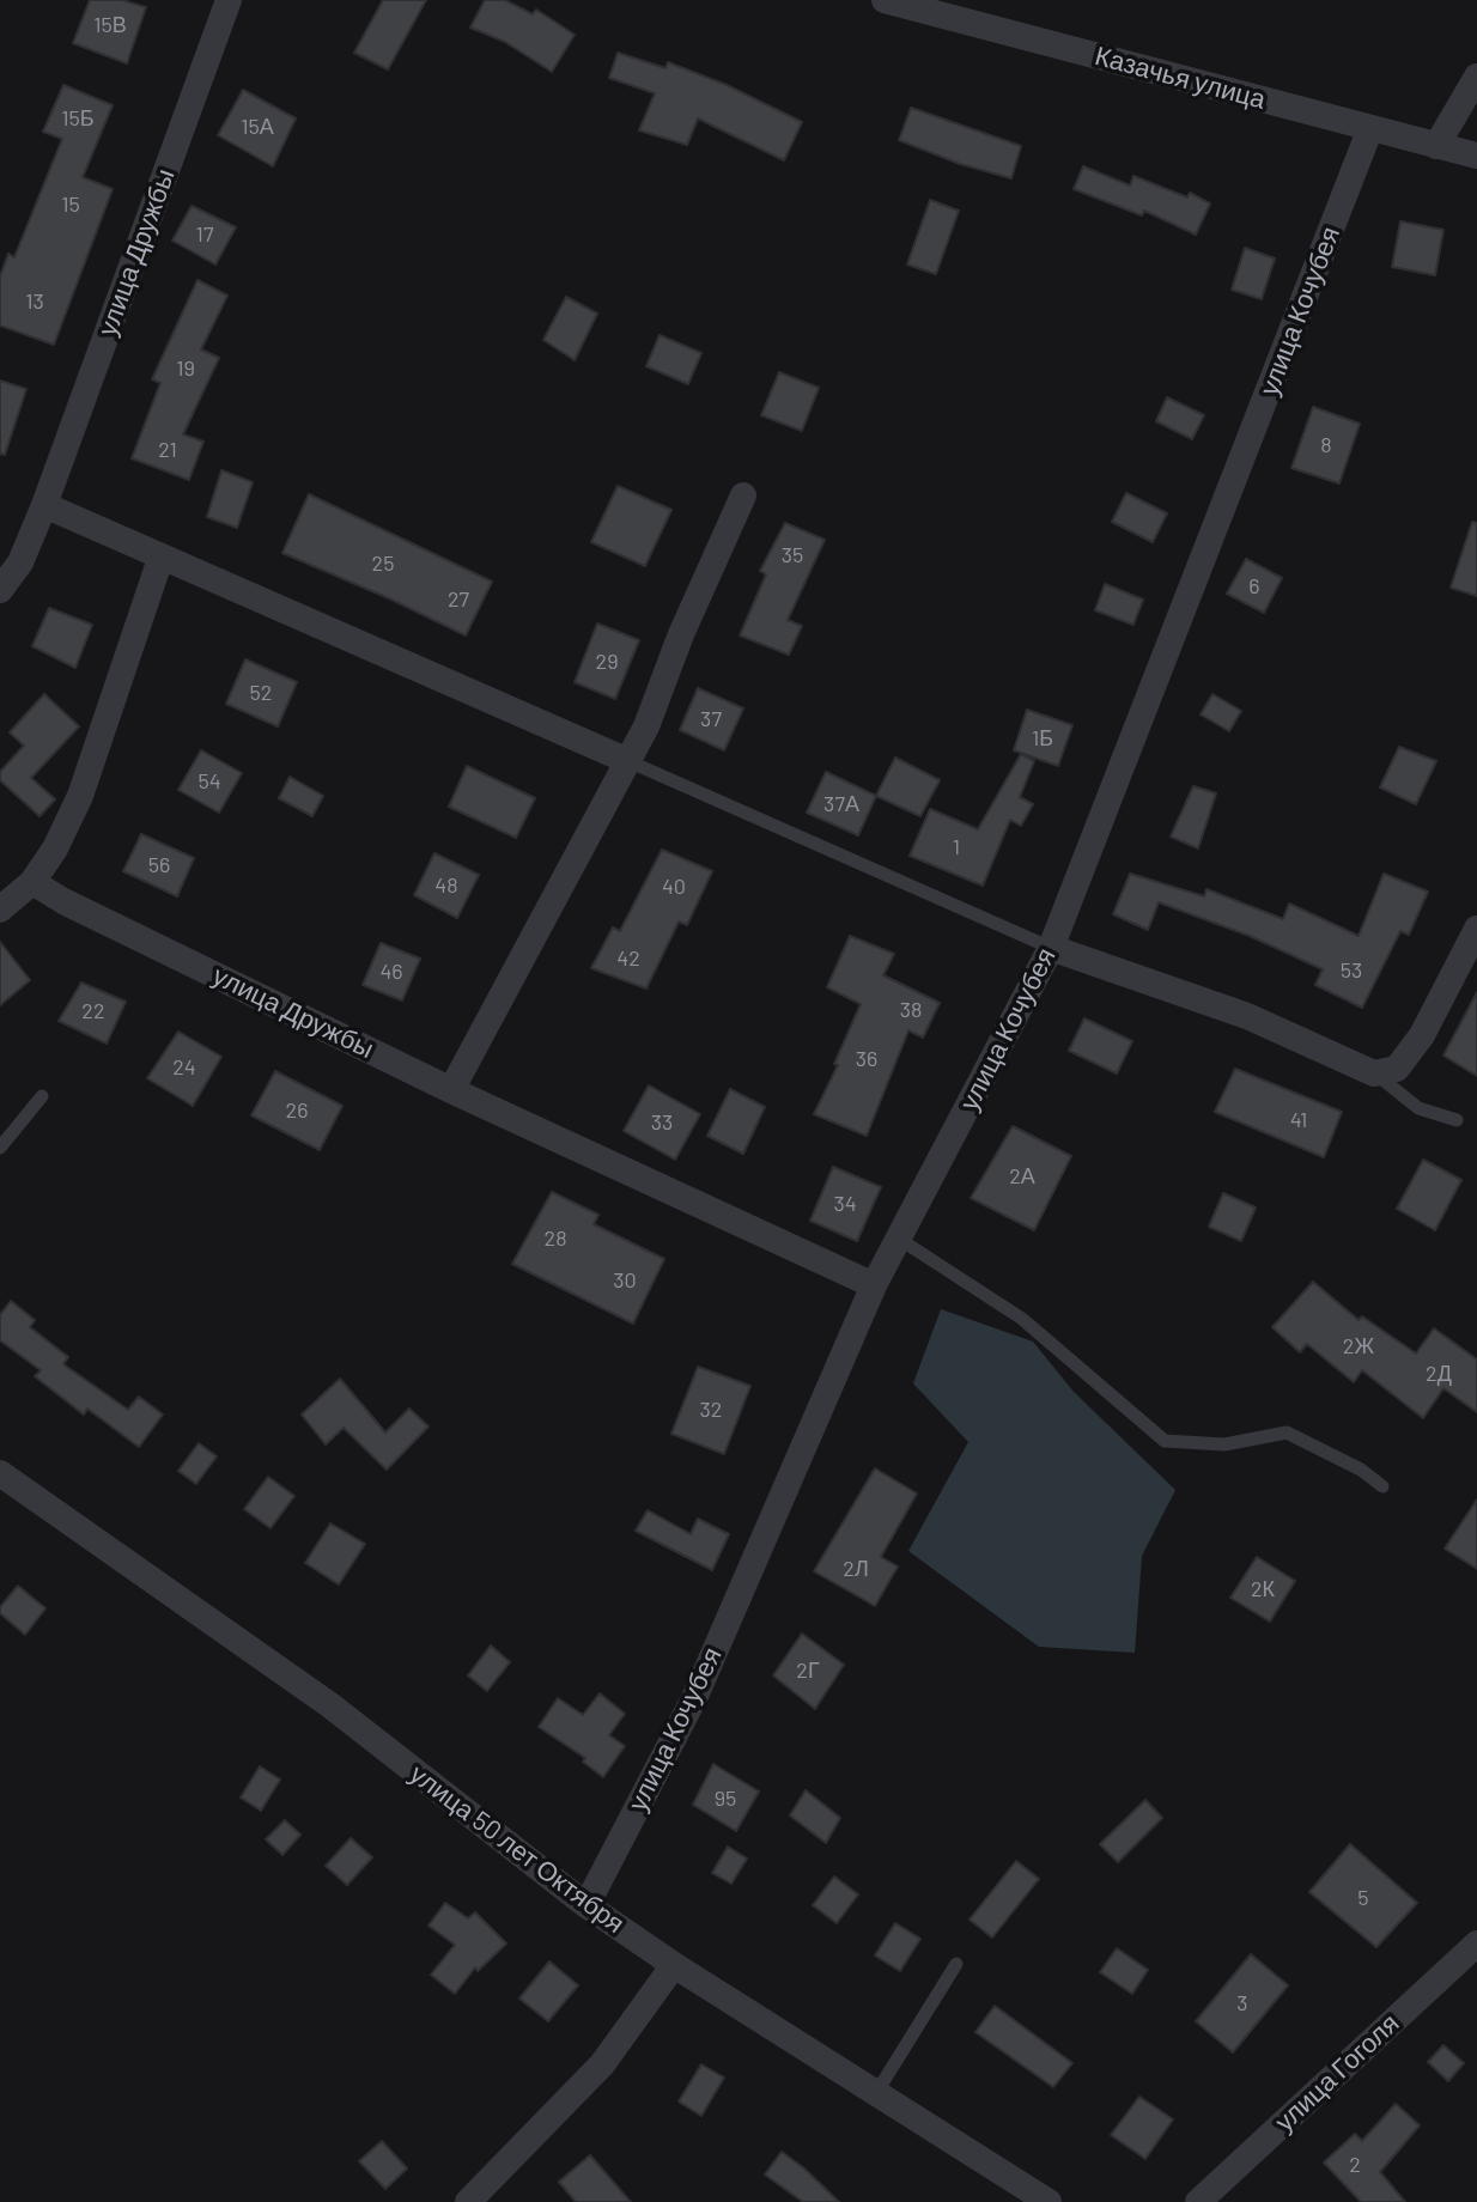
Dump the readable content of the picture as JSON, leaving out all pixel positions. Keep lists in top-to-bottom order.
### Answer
{
  "streets": {
    "street": [
      "Казачья улица",
      "улица Дружбы",
      "улица Кочубея",
      "улица 50 лет Октября",
      "улица Гоголя"
    ]
  },
  "crossings": [
    ["Казачья улица", "улица Кочубея"],
    ["улица Дружбы", "улица Кочубея"],
    ["улица Кочубея", "улица 50 лет Октября"]
  ],
  "house_numbers": [
    "15В",
    "15Б",
    "15А",
    "15",
    "17",
    "13",
    "19",
    "8",
    "21",
    "35",
    "25",
    "6",
    "27",
    "29",
    "52",
    "37",
    "1Б",
    "54",
    "37А",
    "1",
    "56",
    "48",
    "40",
    "42",
    "53",
    "46",
    "38",
    "22",
    "36",
    "24",
    "26",
    "41",
    "33",
    "2А",
    "34",
    "28",
    "30",
    "2Ж",
    "2Д",
    "32",
    "2Л",
    "2К",
    "2Г",
    "95",
    "5",
    "3",
    "2"
  ]
}
